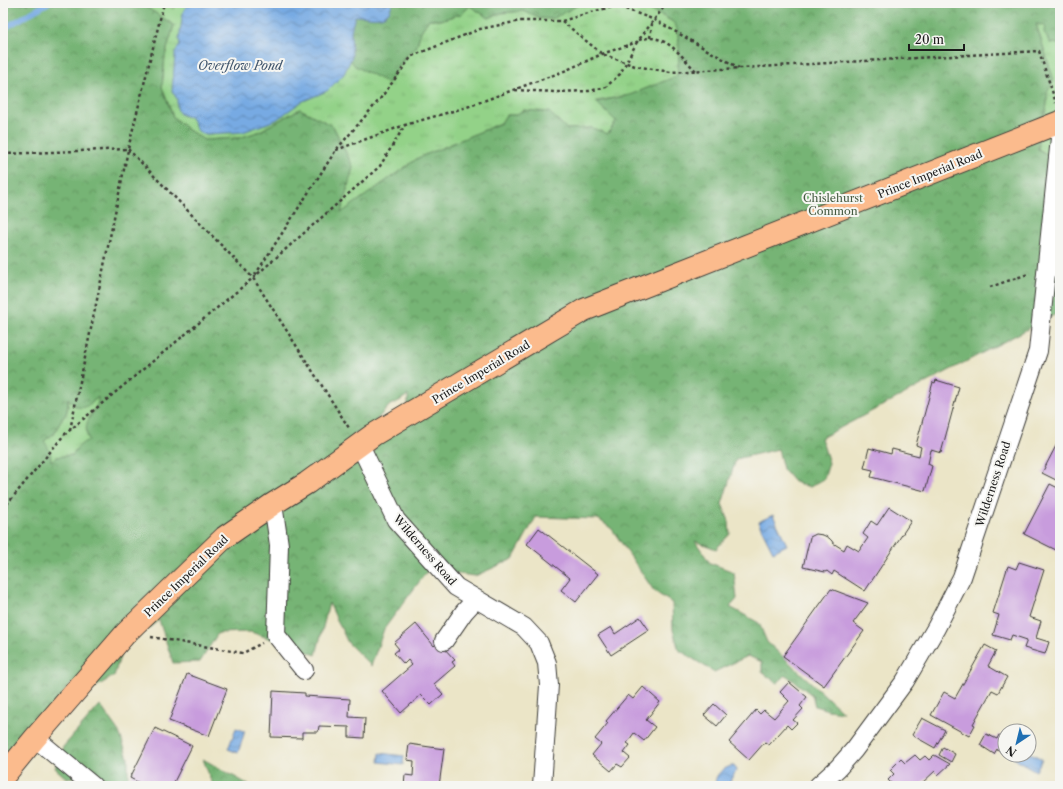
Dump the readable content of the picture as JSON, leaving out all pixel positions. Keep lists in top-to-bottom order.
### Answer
{
  "streets": {
    "main road": ["Prince Imperial Road"],
    "street": ["Wilderness Road"]
  },
  "crossings": [
    ["Prince Imperial Road", "Wilderness Road"]
  ],
  "water": ["Overflow Pond"],
  "parks": ["Chislehurst Common"],
  "scale_bar": "20 m",
  "north": "bottom left"
}
